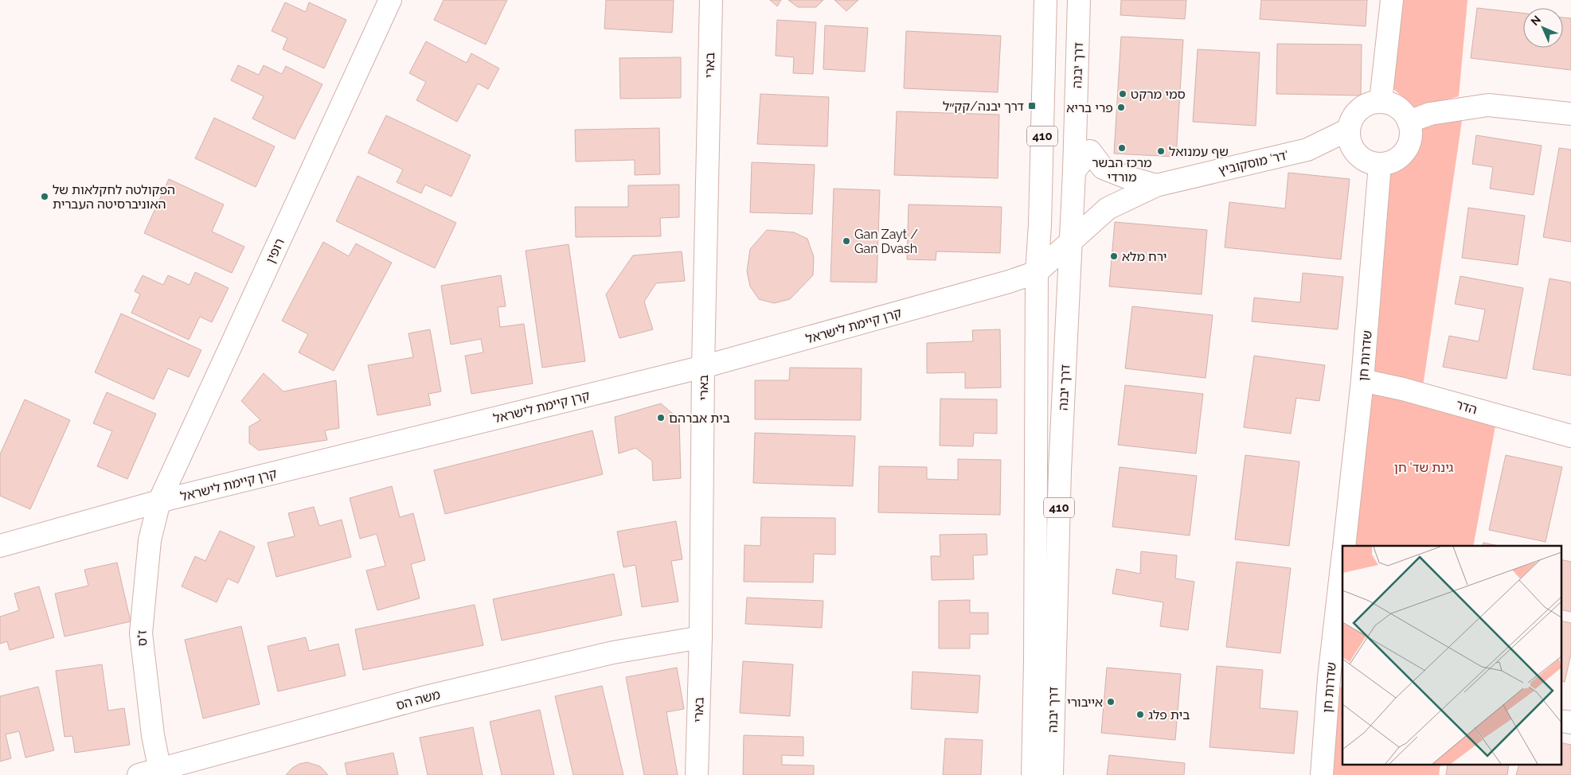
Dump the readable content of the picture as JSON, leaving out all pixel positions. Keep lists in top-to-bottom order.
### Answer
{
  "streets": {
    "street": [
      "בארי",
      "דרך יבנה",
      "410",
      "דר' מוסקוביץ'",
      "רופין",
      "קרן קיימת לישראל",
      "שדרות חן",
      "הדר",
      "ז\"ס",
      "משה הס"
    ]
  },
  "crossings": [
    ["בארי", "קרן קיימת לישראל"],
    ["בארי", "משה הס"],
    ["דרך יבנה", "דר' מוסקוביץ'"],
    ["דרך יבנה", "קרן קיימת לישראל"],
    ["דר' מוסקוביץ'", "קרן קיימת לישראל"],
    ["דר' מוסקוביץ'", "שדרות חן"],
    ["רופין", "קרן קיימת לישראל"],
    ["רופין", "ז\"ס"],
    ["קרן קיימת לישראל", "ז\"ס"],
    ["שדרות חן", "הדר"],
    ["ז\"ס", "משה הס"]
  ],
  "parks": ["גינת שד' חן"],
  "places": {
    "other": [
      "סמי מרקט",
      "פרי בריא",
      "מרכז הבשר מורדי",
      "שף עמנואל",
      "הפקולטה לחקלאות של האוניברסיטה העברית",
      "Gan Zayt / Gan Dvash",
      "ירח מלא",
      "בית אברהם",
      "אייבורי",
      "בית פלג"
    ],
    "transit": ["דרך יבנה/קק״ל"]
  },
  "north": "top left"
}
